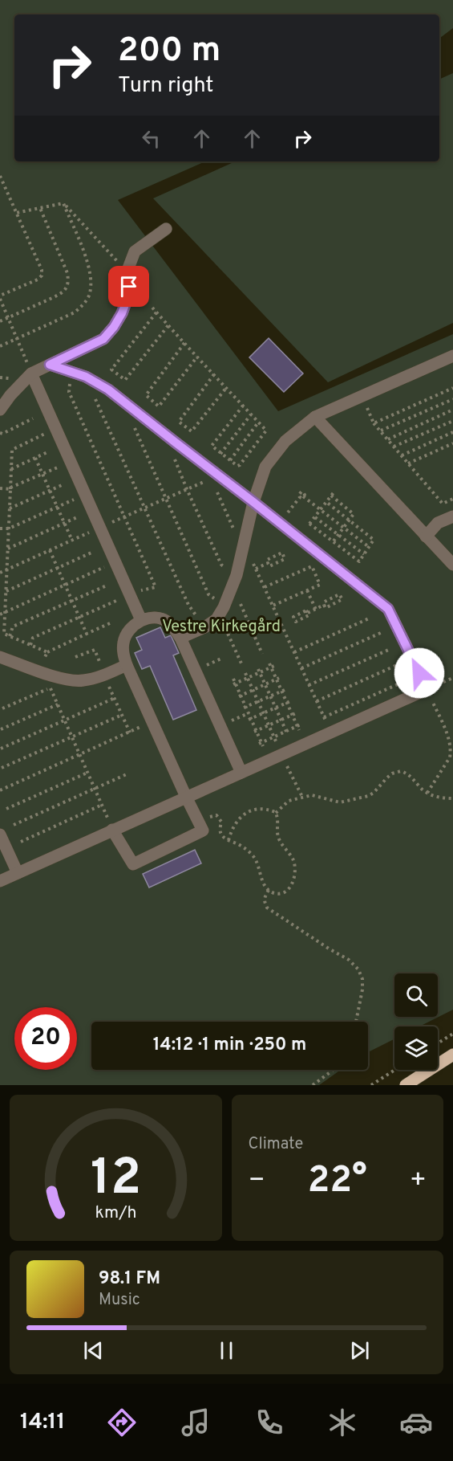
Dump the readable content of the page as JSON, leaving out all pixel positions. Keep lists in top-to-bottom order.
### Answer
{
  "parks": ["Vestre Kirkegård"],
  "page": {
    "turn": ["200 m", "Turn right"],
    "limit": "20",
    "trip": "14:12 · 1 min · 250 m",
    "tile": "Climate",
    "heat": ["−", "22°", "+"],
    "song": ["98.1 FM", "Music"],
    "tabs": "14:11",
    "gauge": ["12", "km/h"]
  }
}
